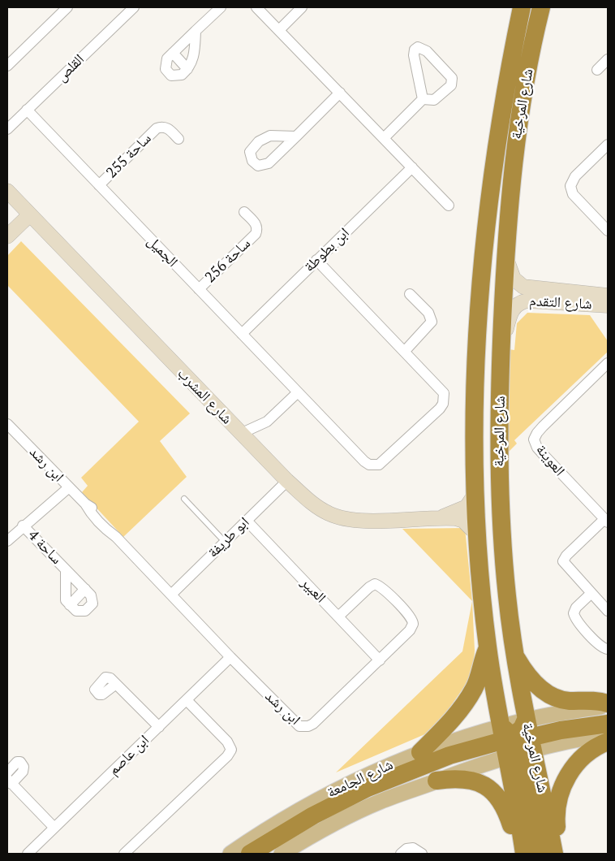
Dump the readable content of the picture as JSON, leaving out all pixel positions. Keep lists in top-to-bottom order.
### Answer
{
  "streets": {
    "highway": ["شارع المرخية"],
    "main road": ["شارع الجامعة"],
    "street": [
      "القلص",
      "ساحة 255",
      "ابن بطوطة",
      "الجميل",
      "ساحة 256",
      "شارع التقدم",
      "شارع المشرب",
      "العوينة",
      "ابن رشد",
      "ابو طريفة",
      "ساحة 4",
      "العبير",
      "ابن عاصم"
    ]
  },
  "crossings": [
    ["القلص", "الجميل"],
    ["شارع المرخية", "شارع التقدم"],
    ["شارع المرخية", "شارع المشرب"],
    ["شارع المرخية", "شارع الجامعة"],
    ["ساحة 255", "الجميل"],
    ["ابن بطوطة", "الجميل"],
    ["الجميل", "ساحة 256"],
    ["شارع المشرب", "ابو طريفة"],
    ["ابن رشد", "ابو طريفة"],
    ["ابن رشد", "العبير"],
    ["ابن رشد", "ابن عاصم"],
    ["ابو طريفة", "العبير"]
  ]
}
